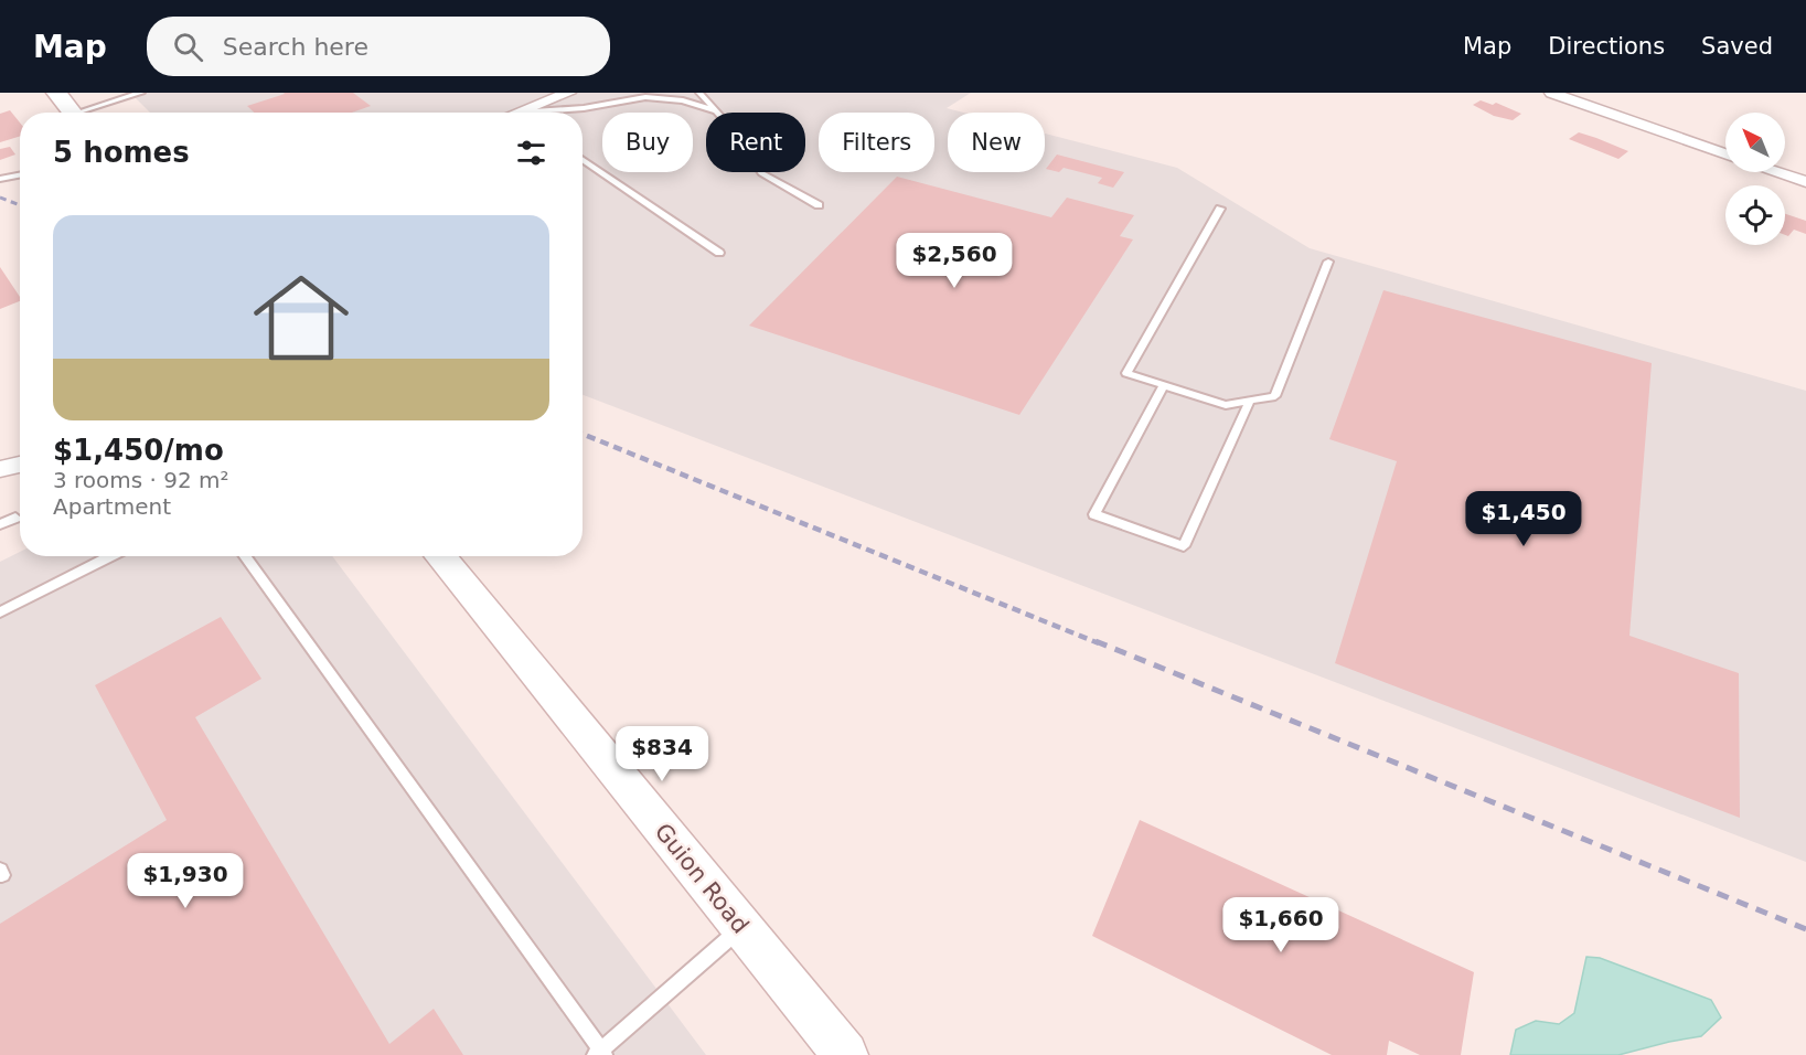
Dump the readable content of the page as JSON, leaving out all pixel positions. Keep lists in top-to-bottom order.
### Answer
{
  "streets": {
    "street": ["Guion Road"]
  },
  "north": "top left",
  "page": {
    "header": "Map",
    "search": "Search here",
    "nav": ["Map", "Directions", "Saved"],
    "chip": [
      "Buy",
      "Rent",
      "Filters",
      "New"
    ],
    "heading": "5 homes",
    "list": [
      {
        "name": "$1,450/mo",
        "note": "3 rooms · 92 m² · Apartment"
      }
    ],
    "price": [
      "$2,560",
      "$1,450",
      "$834",
      "$1,930",
      "$1,660"
    ]
  }
}
